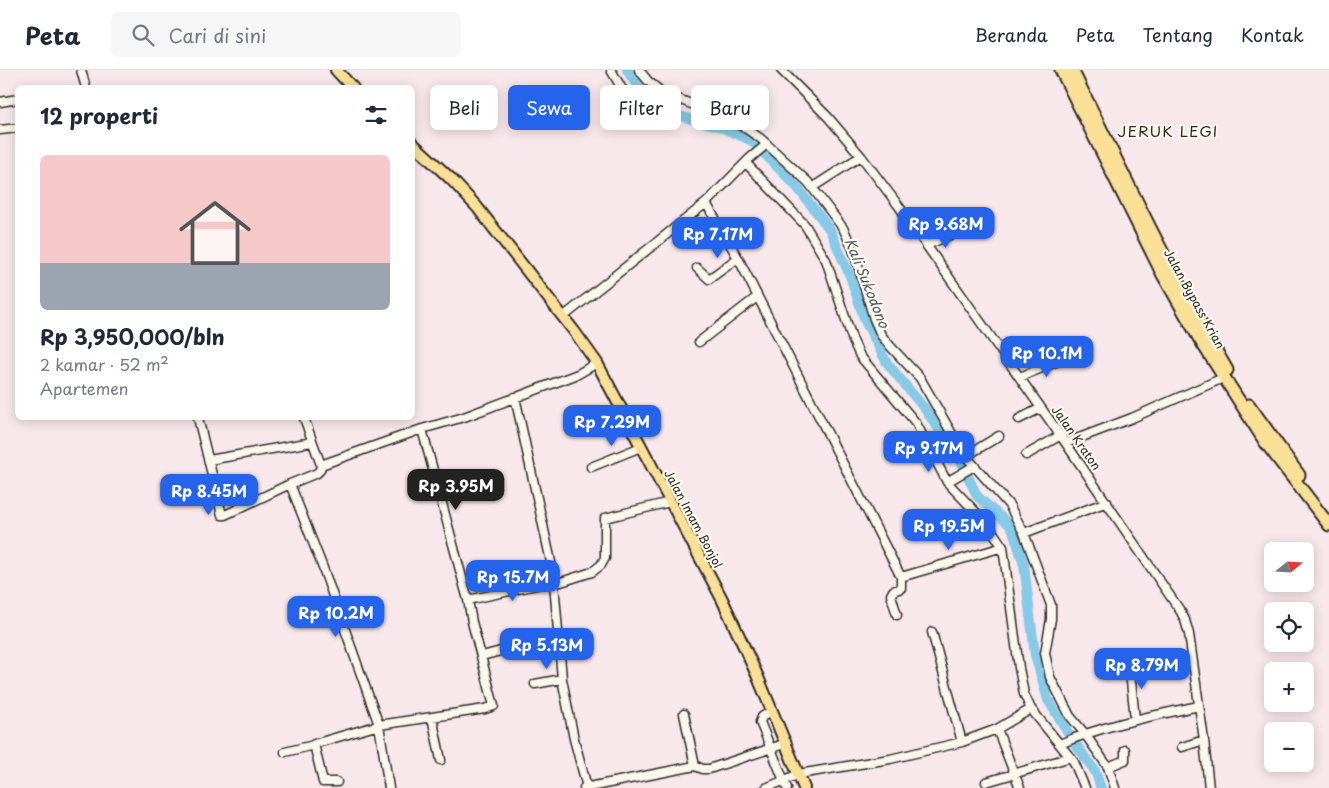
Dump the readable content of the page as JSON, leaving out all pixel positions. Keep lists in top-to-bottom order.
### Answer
{
  "streets": {
    "highway": ["Jalan Bypass Krian"],
    "main road": ["Jalan Imam Bonjol"],
    "street": ["Jalan Kraton"]
  },
  "districts": ["JERUK LEGI"],
  "water": ["Kali Sukodono"],
  "north": "right",
  "page": {
    "header": "Peta",
    "search": "Cari di sini",
    "nav": [
      "Beranda",
      "Peta",
      "Tentang",
      "Kontak"
    ],
    "chip": [
      "Beli",
      "Sewa",
      "Filter",
      "Baru"
    ],
    "heading": "12 properti",
    "list": [
      {
        "name": "Rp 3,950,000/bln",
        "note": "2 kamar · 52 m² · Apartemen"
      }
    ],
    "price": [
      "Rp 9.68M",
      "Rp 7.17M",
      "Rp 10.1M",
      "Rp 7.29M",
      "Rp 9.17M",
      "Rp 3.95M",
      "Rp 8.45M",
      "Rp 19.5M",
      "Rp 15.7M",
      "Rp 10.2M",
      "Rp 5.13M",
      "Rp 8.79M"
    ],
    "map_buttons": ["+", "−"]
  }
}
